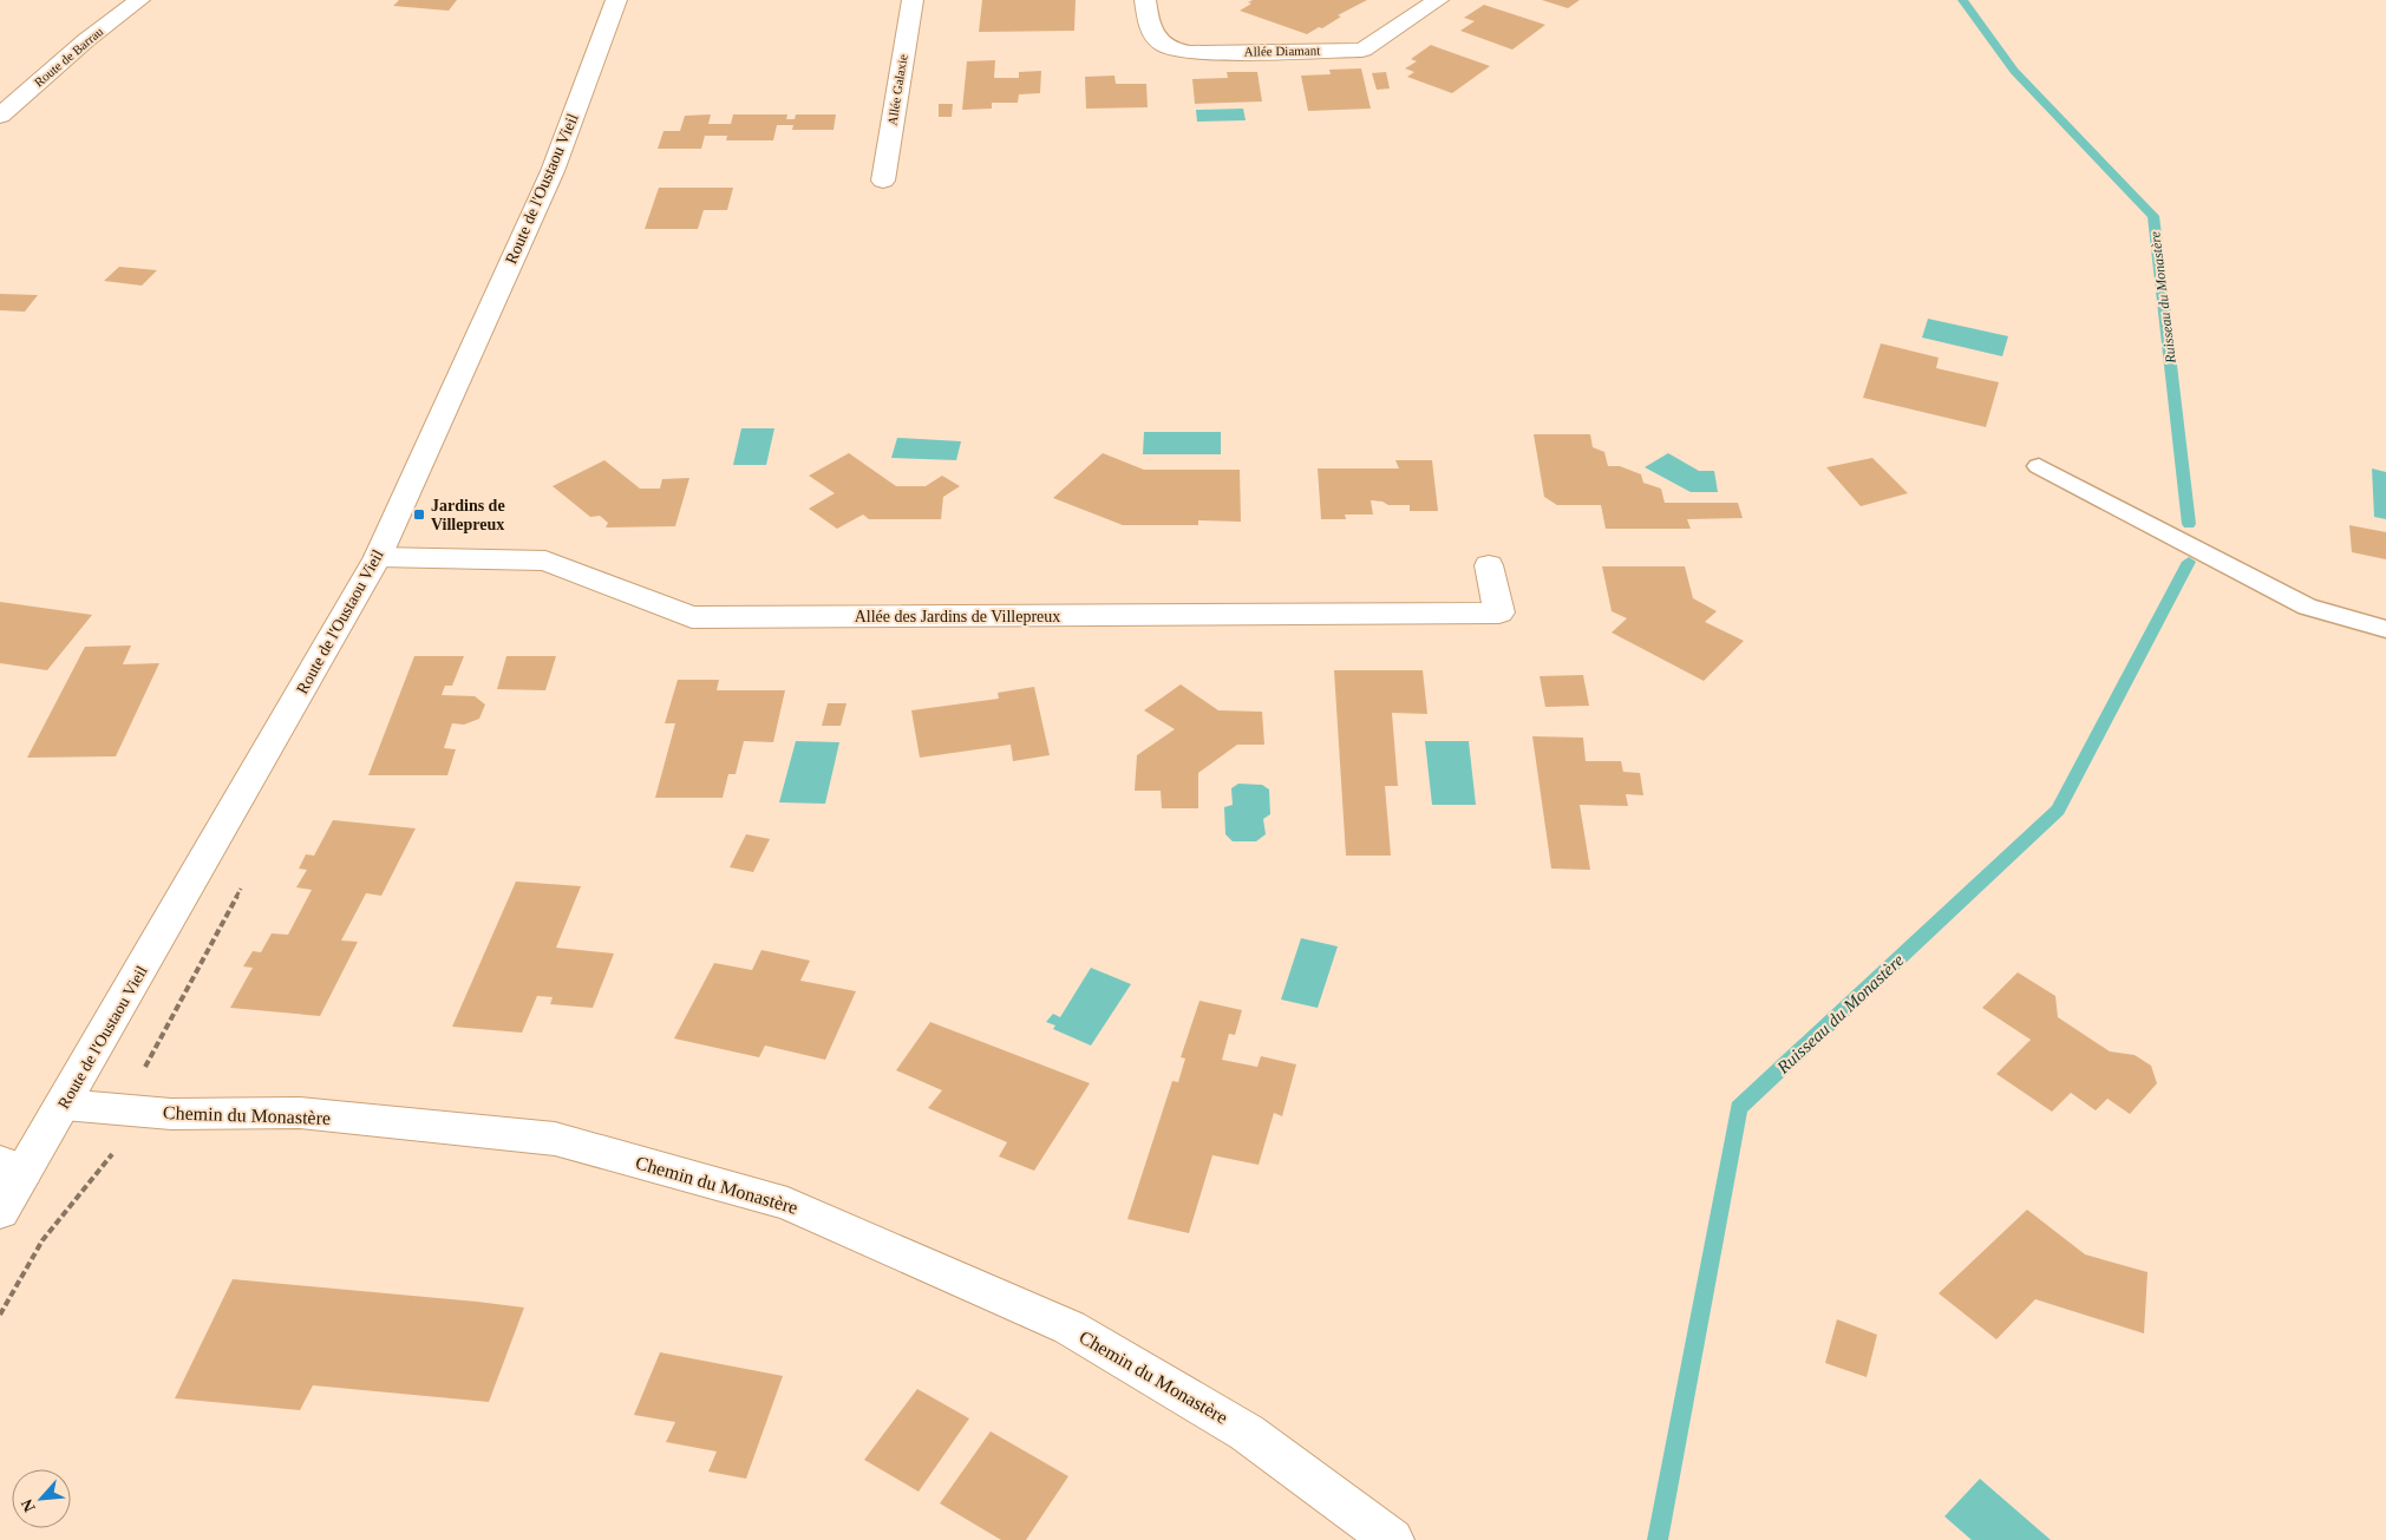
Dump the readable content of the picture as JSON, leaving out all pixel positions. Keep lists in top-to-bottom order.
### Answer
{
  "streets": {
    "street": [
      "Allée Diamant",
      "Route de Barrau",
      "Allée Galaxie",
      "Route de l'Oustaou Vieil",
      "Allée des Jardins de Villepreux",
      "Chemin du Monastère"
    ]
  },
  "crossings": [
    ["Route de l'Oustaou Vieil", "Allée des Jardins de Villepreux"],
    ["Route de l'Oustaou Vieil", "Chemin du Monastère"]
  ],
  "water": ["Ruisseau du Monastère"],
  "places": {
    "transit": ["Jardins de Villepreux"]
  },
  "north": "bottom left"
}
